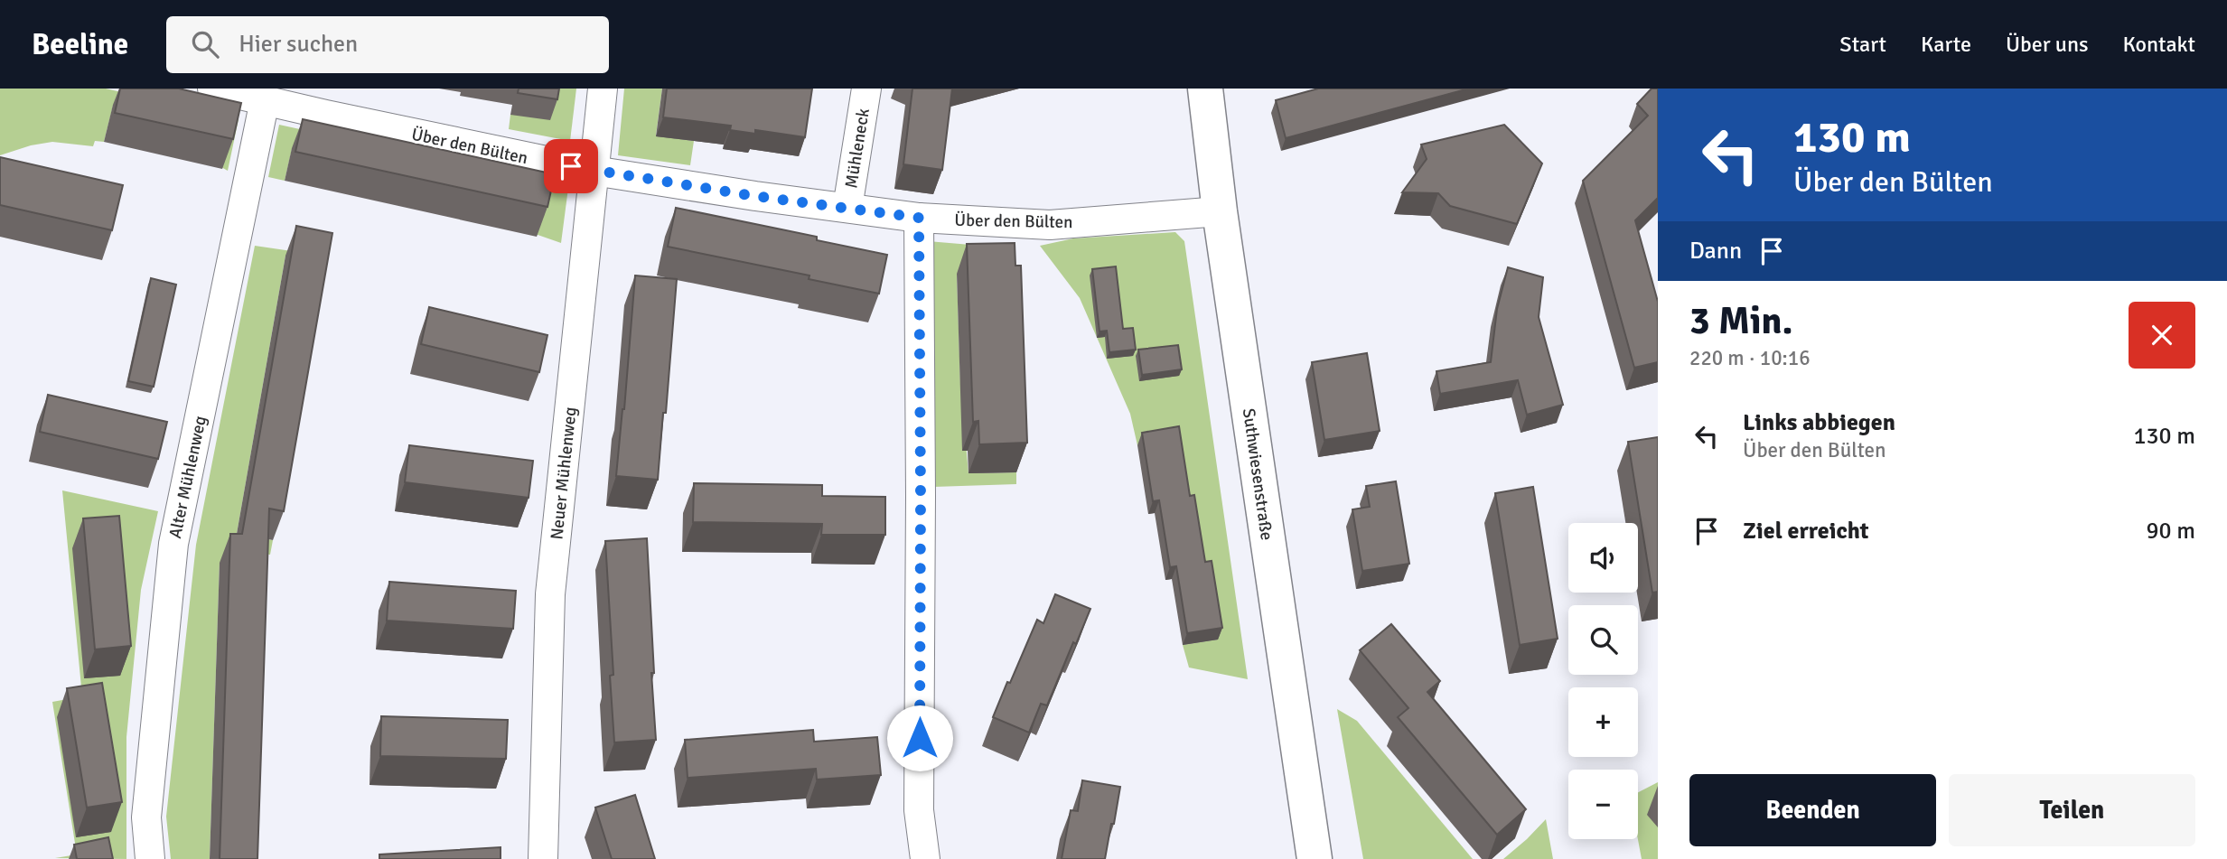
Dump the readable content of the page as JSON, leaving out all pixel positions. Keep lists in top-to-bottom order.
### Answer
{
  "streets": {
    "street": [
      "Über den Bülten",
      "Mühleneck",
      "Neuer Mühlenweg",
      "Suthwiesenstraße",
      "Alter Mühlenweg"
    ]
  },
  "crossings": [
    ["Über den Bülten", "Mühleneck"],
    ["Über den Bülten", "Neuer Mühlenweg"],
    ["Über den Bülten", "Suthwiesenstraße"],
    ["Über den Bülten", "Alter Mühlenweg"]
  ],
  "page": {
    "header": "Beeline",
    "search": "Hier suchen",
    "nav": [
      "Start",
      "Karte",
      "Über uns",
      "Kontakt"
    ],
    "turn": ["130 m", "Über den Bülten"],
    "then": "Dann",
    "heading": ["3 Min.", "220 m · 10:16"],
    "list": [
      {
        "name": "Links abbiegen",
        "note": "Über den Bülten",
        "value": "130 m"
      },
      {
        "name": "Ziel erreicht",
        "value": "90 m"
      }
    ],
    "map_buttons": ["+", "−"],
    "buttons": ["Beenden", "Teilen"]
  }
}
